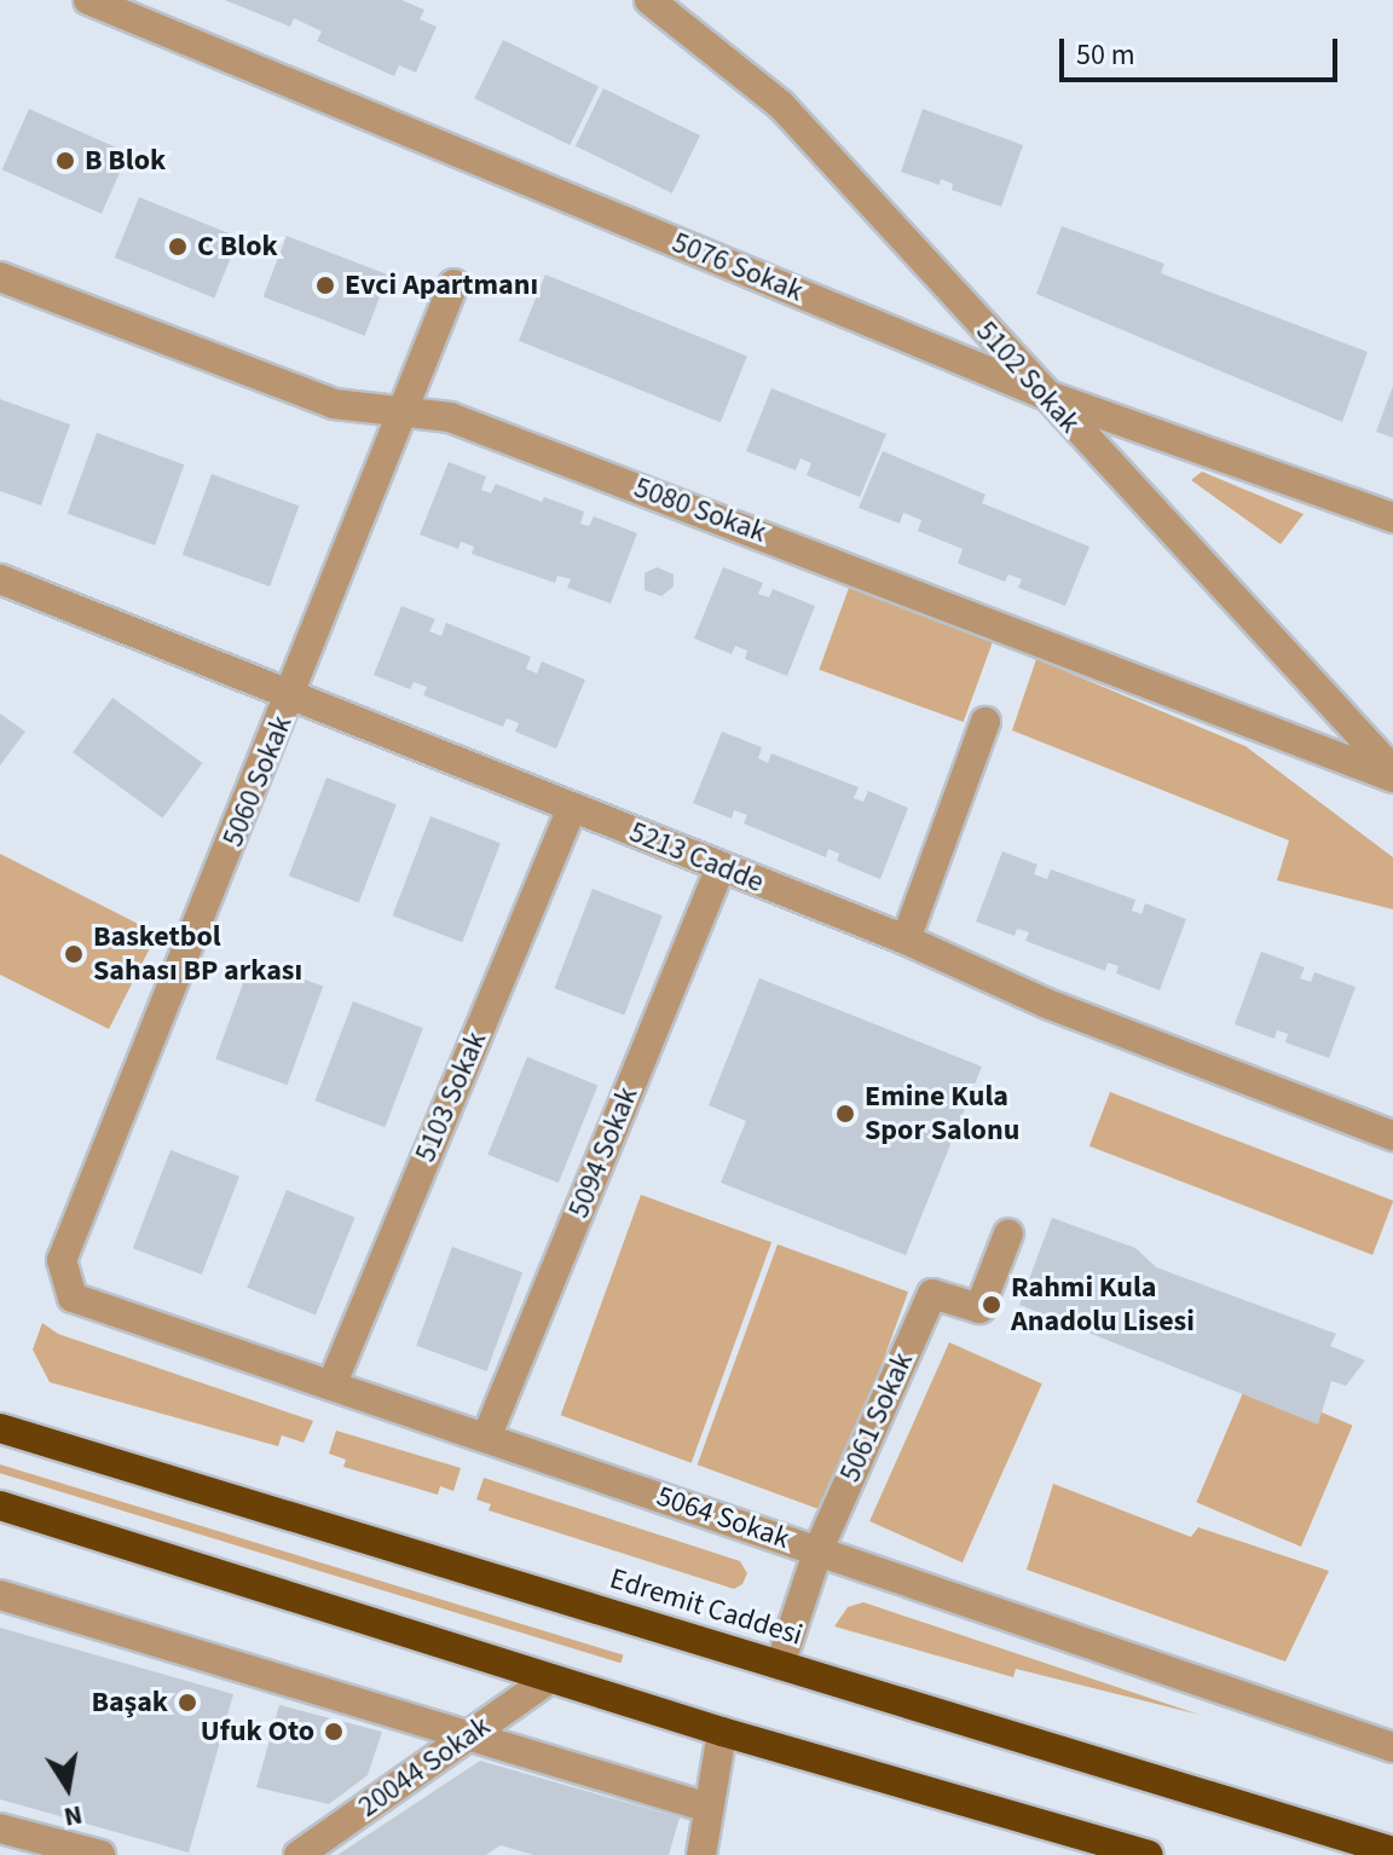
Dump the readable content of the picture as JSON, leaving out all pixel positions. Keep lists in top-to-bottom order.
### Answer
{
  "streets": {
    "highway": ["Edremit Caddesi"],
    "street": [
      "5076 Sokak",
      "5102 Sokak",
      "5080 Sokak",
      "5060 Sokak",
      "5213 Cadde",
      "5103 Sokak",
      "5094 Sokak",
      "5061 Sokak",
      "5064 Sokak",
      "20044 Sokak"
    ]
  },
  "crossings": [
    ["5076 Sokak", "5102 Sokak"],
    ["5102 Sokak", "5080 Sokak"],
    ["5080 Sokak", "5060 Sokak"],
    ["5060 Sokak", "5213 Cadde"],
    ["5060 Sokak", "5064 Sokak"],
    ["5213 Cadde", "5103 Sokak"],
    ["5213 Cadde", "5094 Sokak"],
    ["5103 Sokak", "5064 Sokak"],
    ["5094 Sokak", "5064 Sokak"],
    ["5061 Sokak", "5064 Sokak"],
    ["5061 Sokak", "Edremit Caddesi"]
  ],
  "places": [
    "B Blok",
    "C Blok",
    "Evci Apartmanı",
    "Basketbol Sahası BP arkası",
    "Emine Kula Spor Salonu",
    "Rahmi Kula Anadolu Lisesi",
    "Başak",
    "Ufuk Oto"
  ],
  "scale_bar": "50 m",
  "north": "bottom"
}
